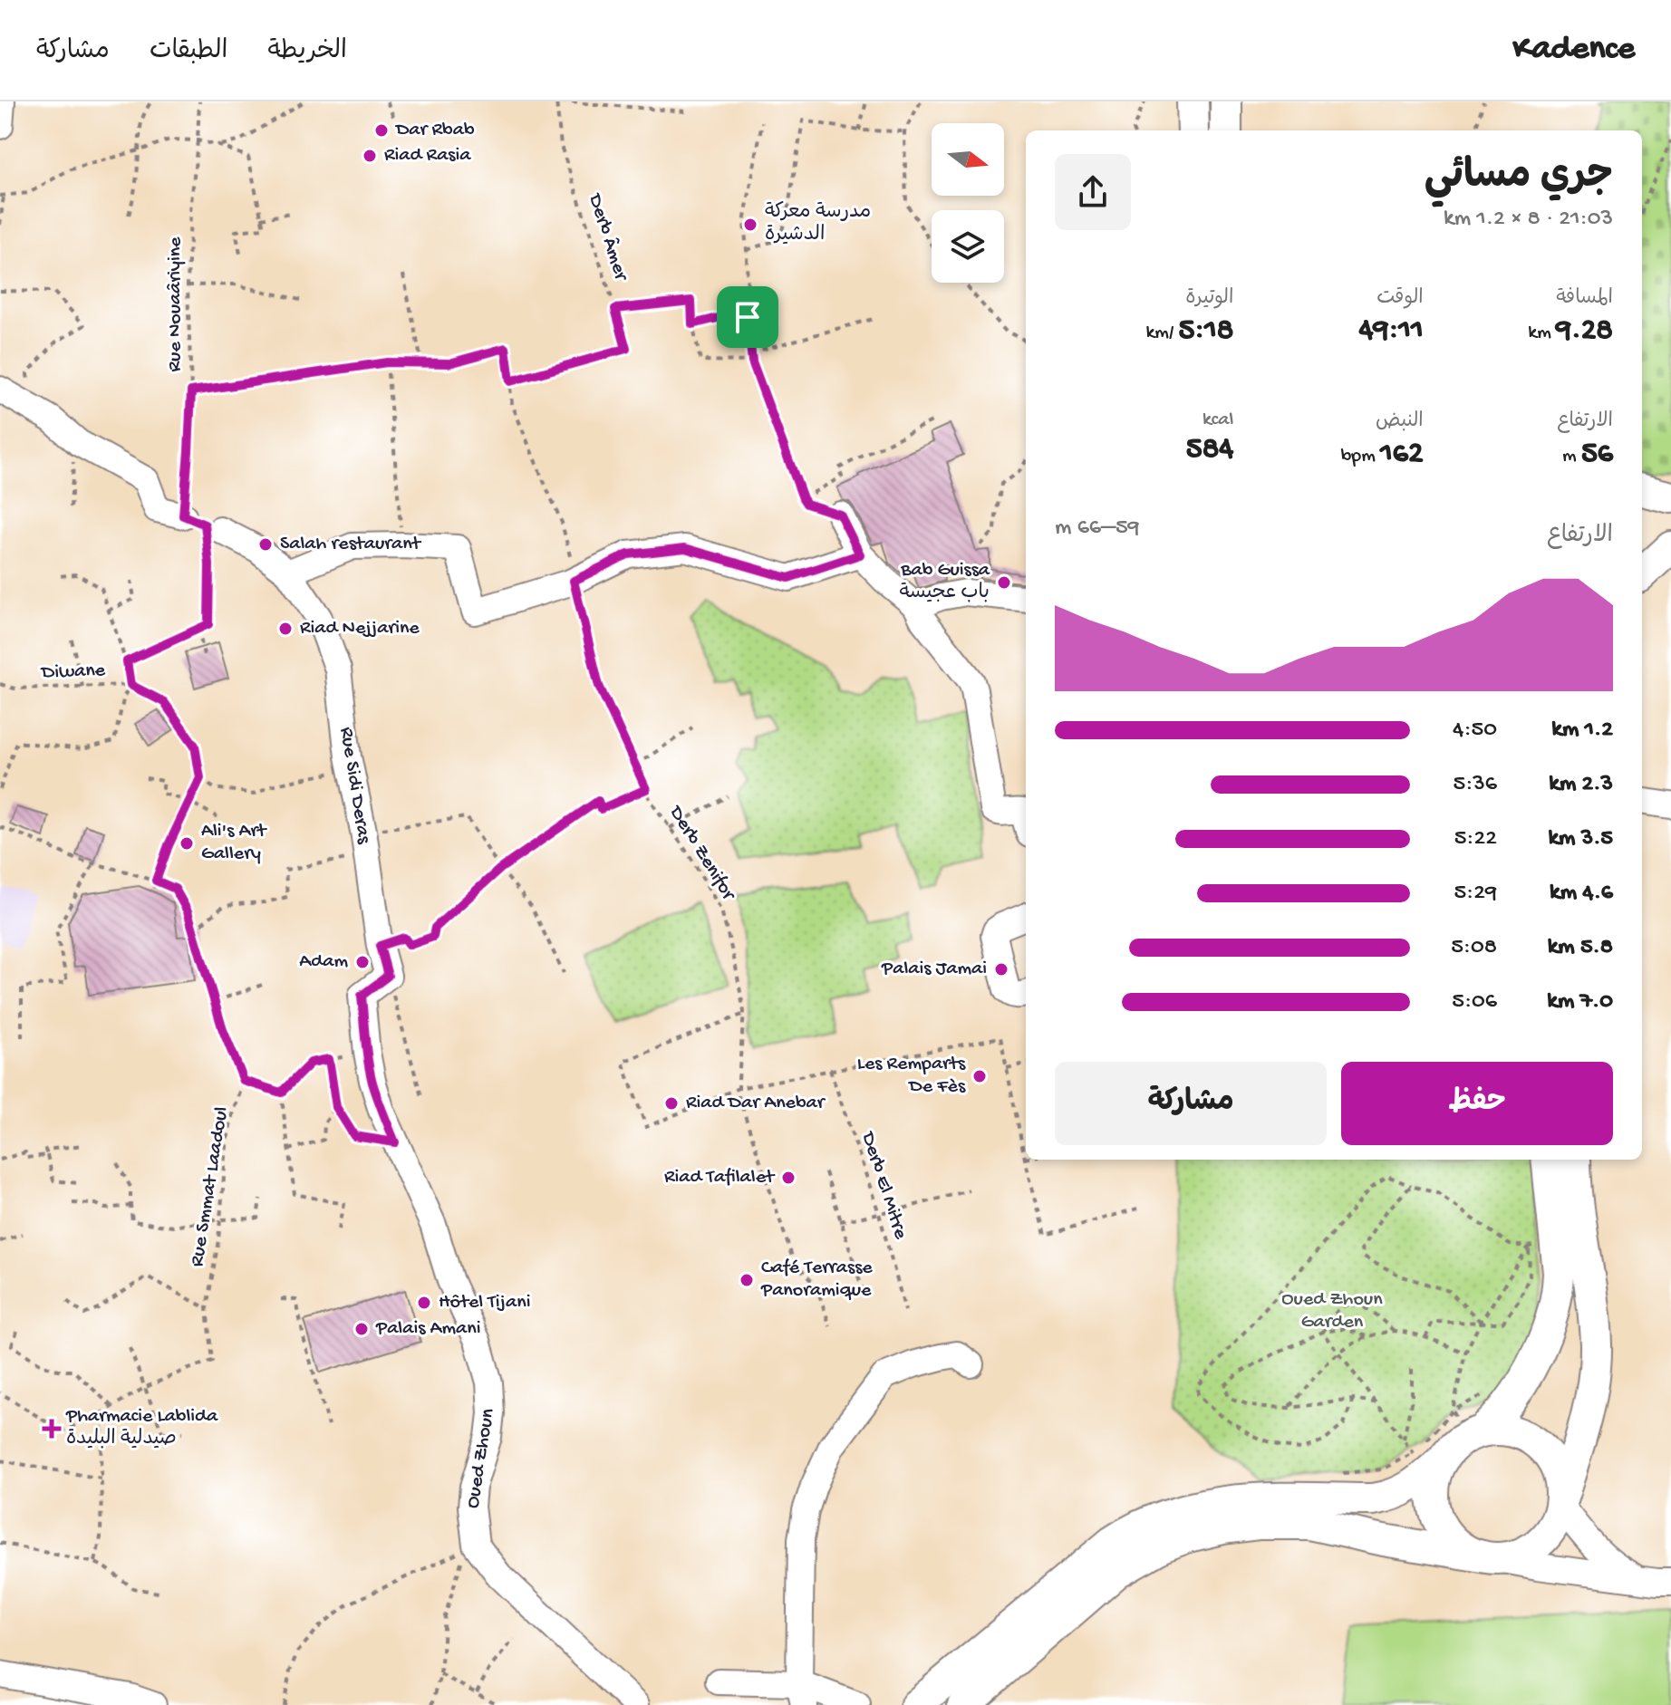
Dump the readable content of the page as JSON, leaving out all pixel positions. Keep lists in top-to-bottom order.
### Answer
{
  "streets": {
    "street": ["Rue Sidi Deras", "Oued Zhoun"],
    "path": [
      "Derb Âmer",
      "Rue Nouaâriyine",
      "Diwane",
      "Derb Zenifor",
      "Derb El Mitre",
      "Rue Smmat Laadoul"
    ]
  },
  "crossings": [
    ["Derb Âmer", "Derb Zenifor"],
    ["Rue Nouaâriyine", "Rue Sidi Deras"],
    ["Rue Sidi Deras", "Oued Zhoun"]
  ],
  "parks": ["Oued Zhoun Garden"],
  "places": {
    "other": [
      "Dar Rbab",
      "Riad Rasia",
      "مدرسة معركة الدشيرة",
      "Salah restaurant",
      "Bab Guissa باب عجيسة",
      "Riad Nejjarine",
      "Ali's Art Gallery",
      "Adam",
      "Palais Jamai",
      "Les Remparts De Fès",
      "Riad Dar Anebar",
      "Riad Tafilalet",
      "Café Terrasse Panoramique",
      "Hôtel Tijani",
      "Palais Amani"
    ],
    "health": ["Pharmacie Lablida صيدلية البليدة"]
  },
  "north": "right",
  "page": {
    "header": "Kadence",
    "nav": ["الخريطة", "الطبقات", "مشاركة"],
    "heading": ["جري مسائي", "21:03 · 8 × 1.2 km"],
    "stats": [
      ["المسافة", "9.28 km"],
      ["الوقت", "49:11"],
      ["الوتيرة", "5:18 /km"],
      ["الارتفاع", "56 m"],
      ["النبض", "162 bpm"],
      ["kcal", "584"]
    ],
    "chart": ["الارتفاع", "59–66 m"],
    "list": [
      {
        "name": "1.2 km",
        "note": "4:50"
      },
      {
        "name": "2.3 km",
        "note": "5:36"
      },
      {
        "name": "3.5 km",
        "note": "5:22"
      },
      {
        "name": "4.6 km",
        "note": "5:29"
      },
      {
        "name": "5.8 km",
        "note": "5:08"
      },
      {
        "name": "7.0 km",
        "note": "5:06"
      }
    ],
    "buttons": ["حفظ", "مشاركة"]
  }
}
